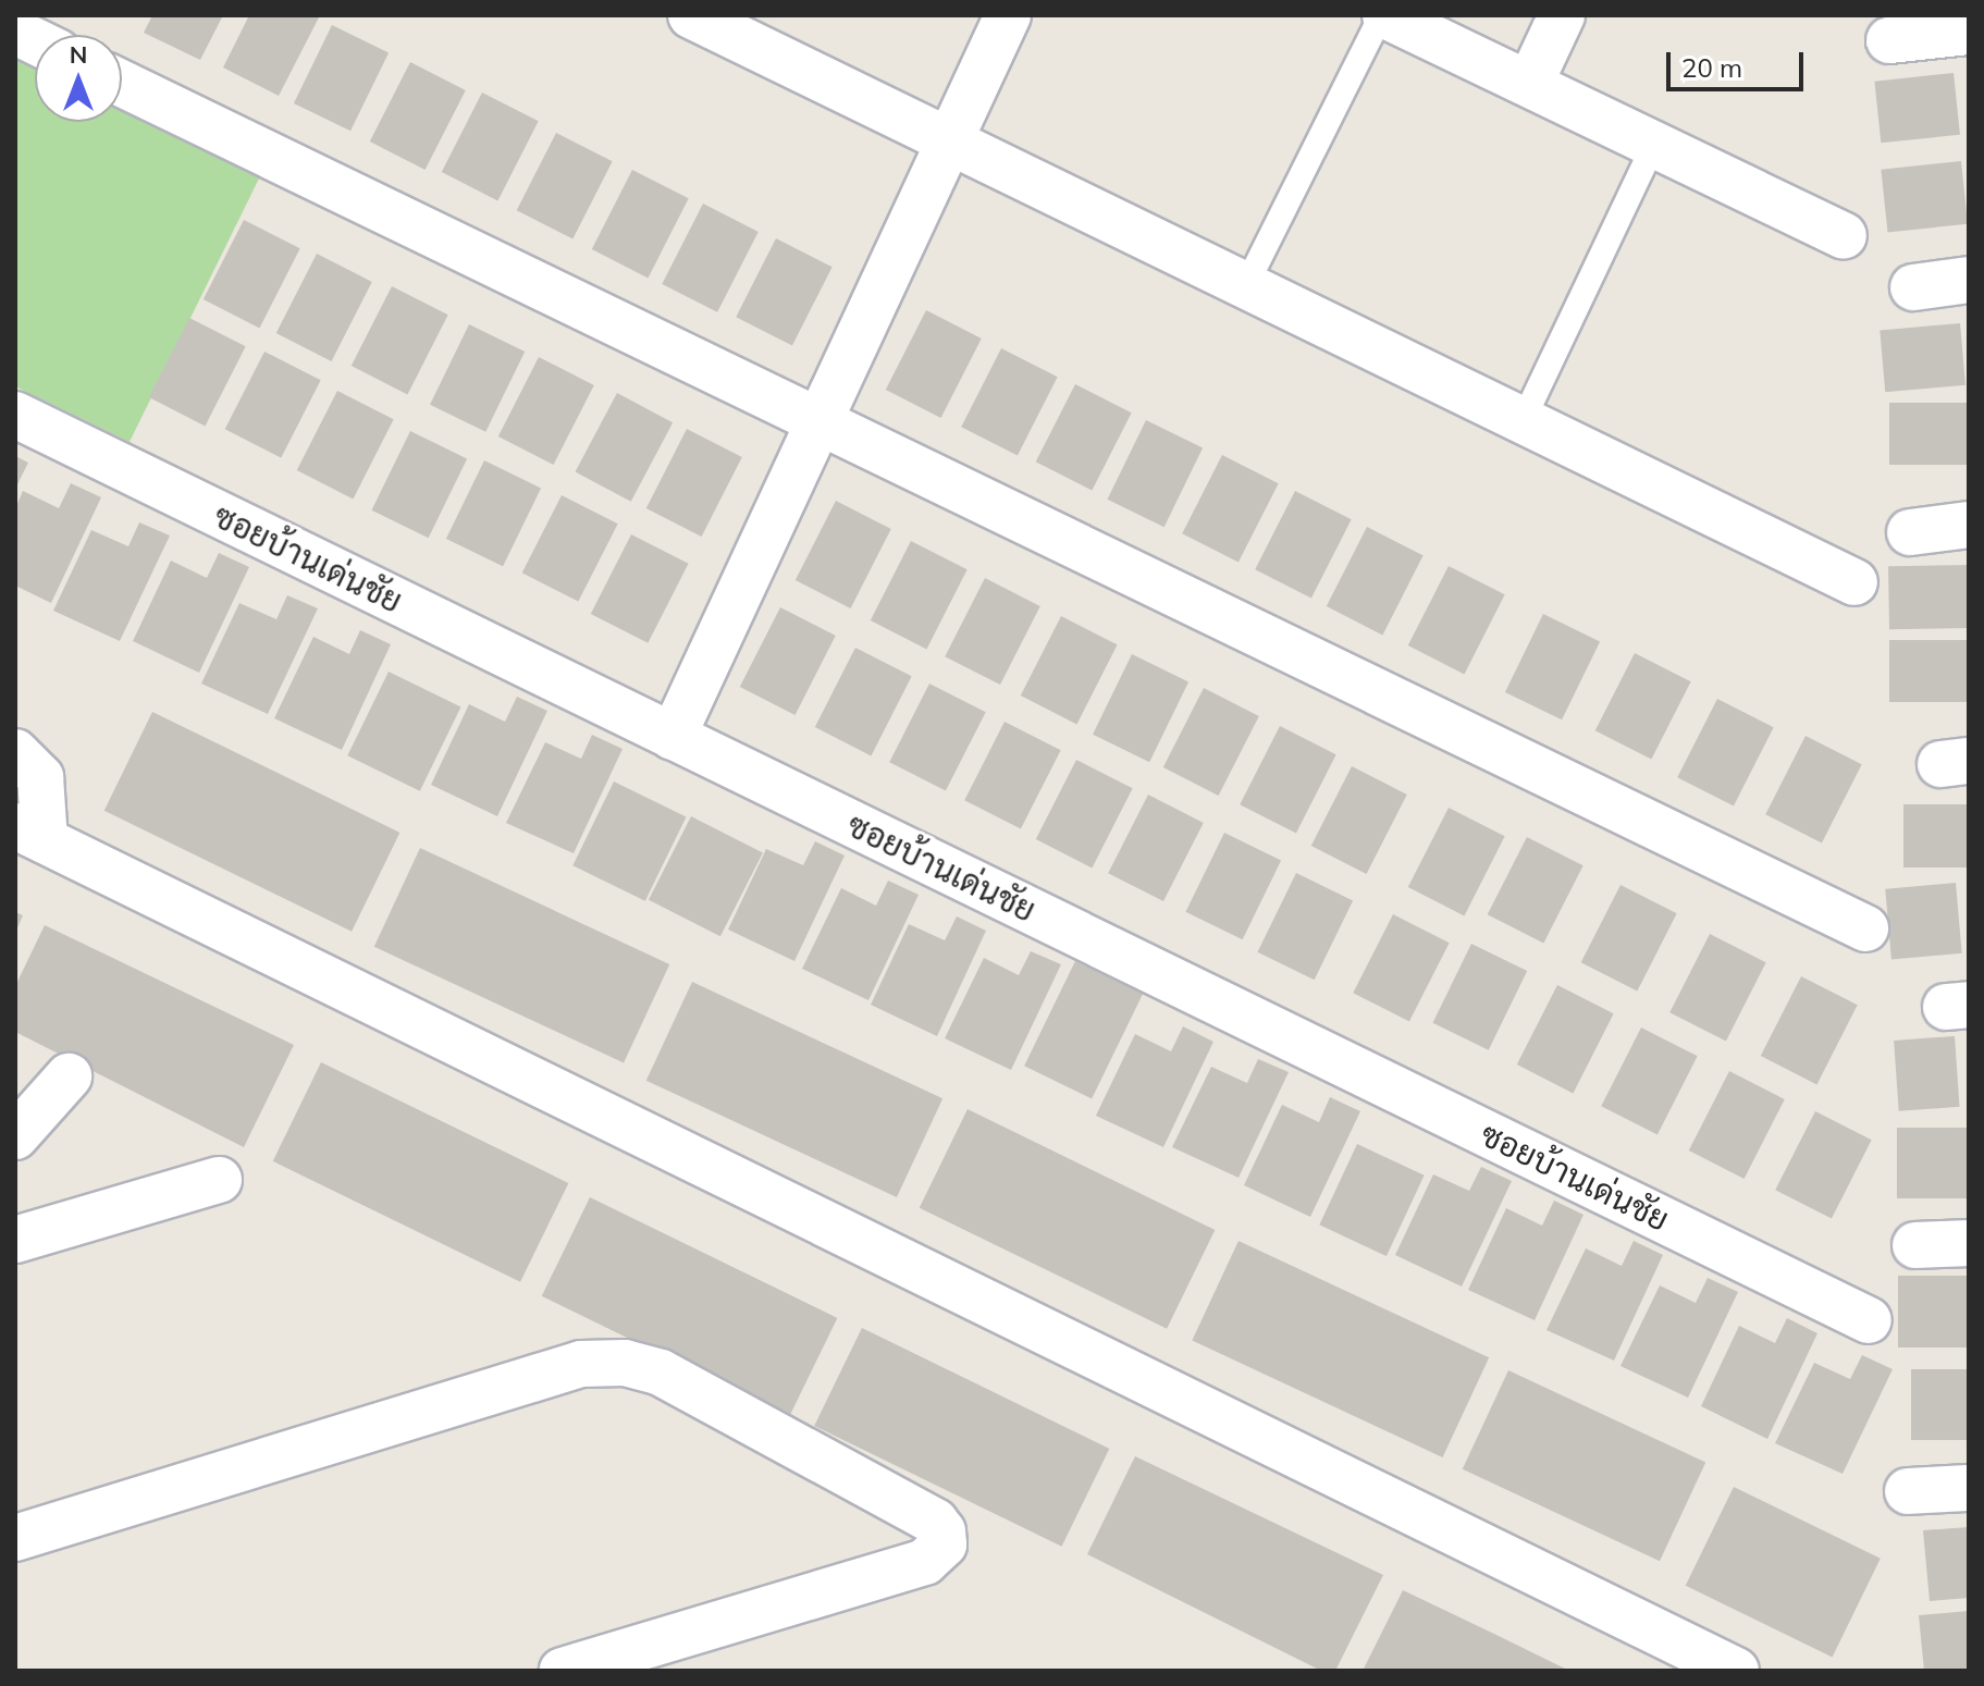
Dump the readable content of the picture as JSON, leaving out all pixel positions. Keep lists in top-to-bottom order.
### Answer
{
  "streets": {
    "street": ["ซอยบ้านเด่นชัย"]
  },
  "scale_bar": "20 m",
  "north": "top"
}
